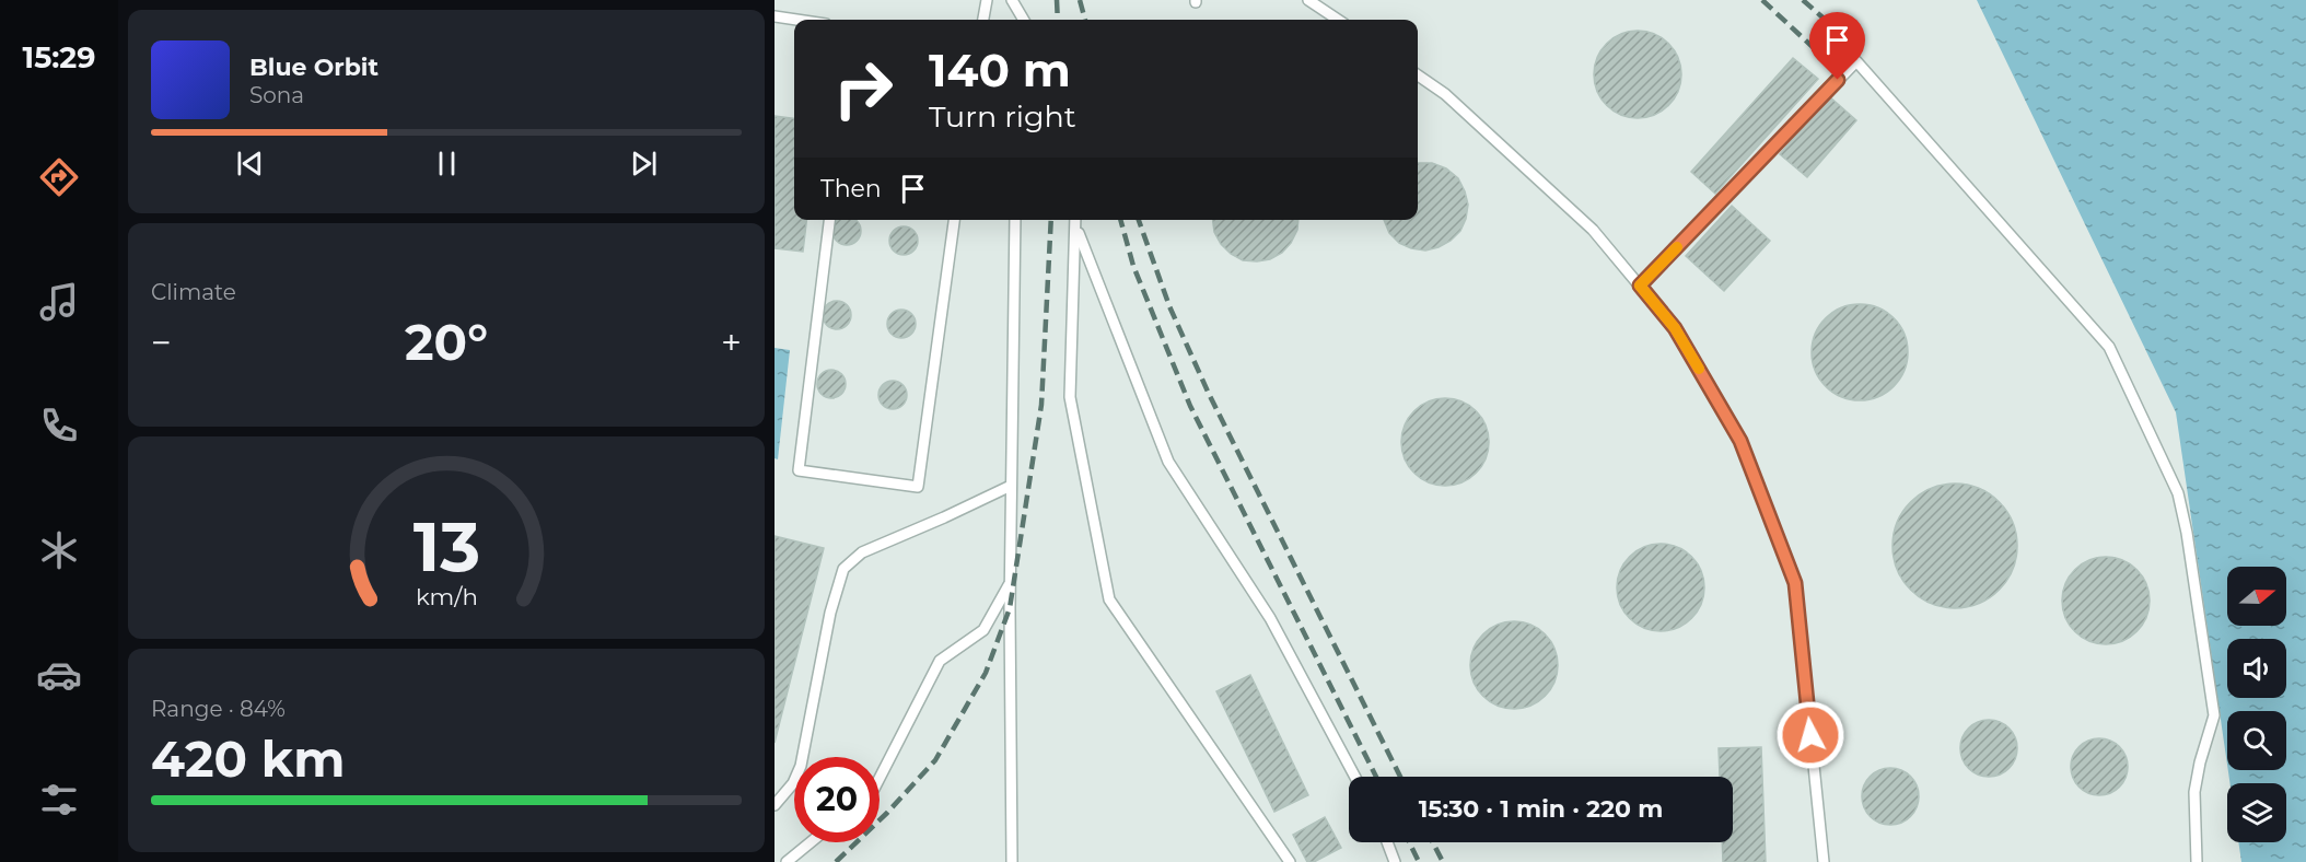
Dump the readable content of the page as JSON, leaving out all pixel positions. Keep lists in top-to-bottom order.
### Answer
{
  "north": "right",
  "page": {
    "tabs": "15:29",
    "turn": ["140 m", "Turn right"],
    "song": ["Blue Orbit", "Sona"],
    "then": "Then",
    "tile": [
      "Climate",
      ["Range · 84%", "420 km"]
    ],
    "heat": ["−", "20°", "+"],
    "limit": "20",
    "trip": "15:30 · 1 min · 220 m",
    "gauge": ["13", "km/h"]
  }
}
